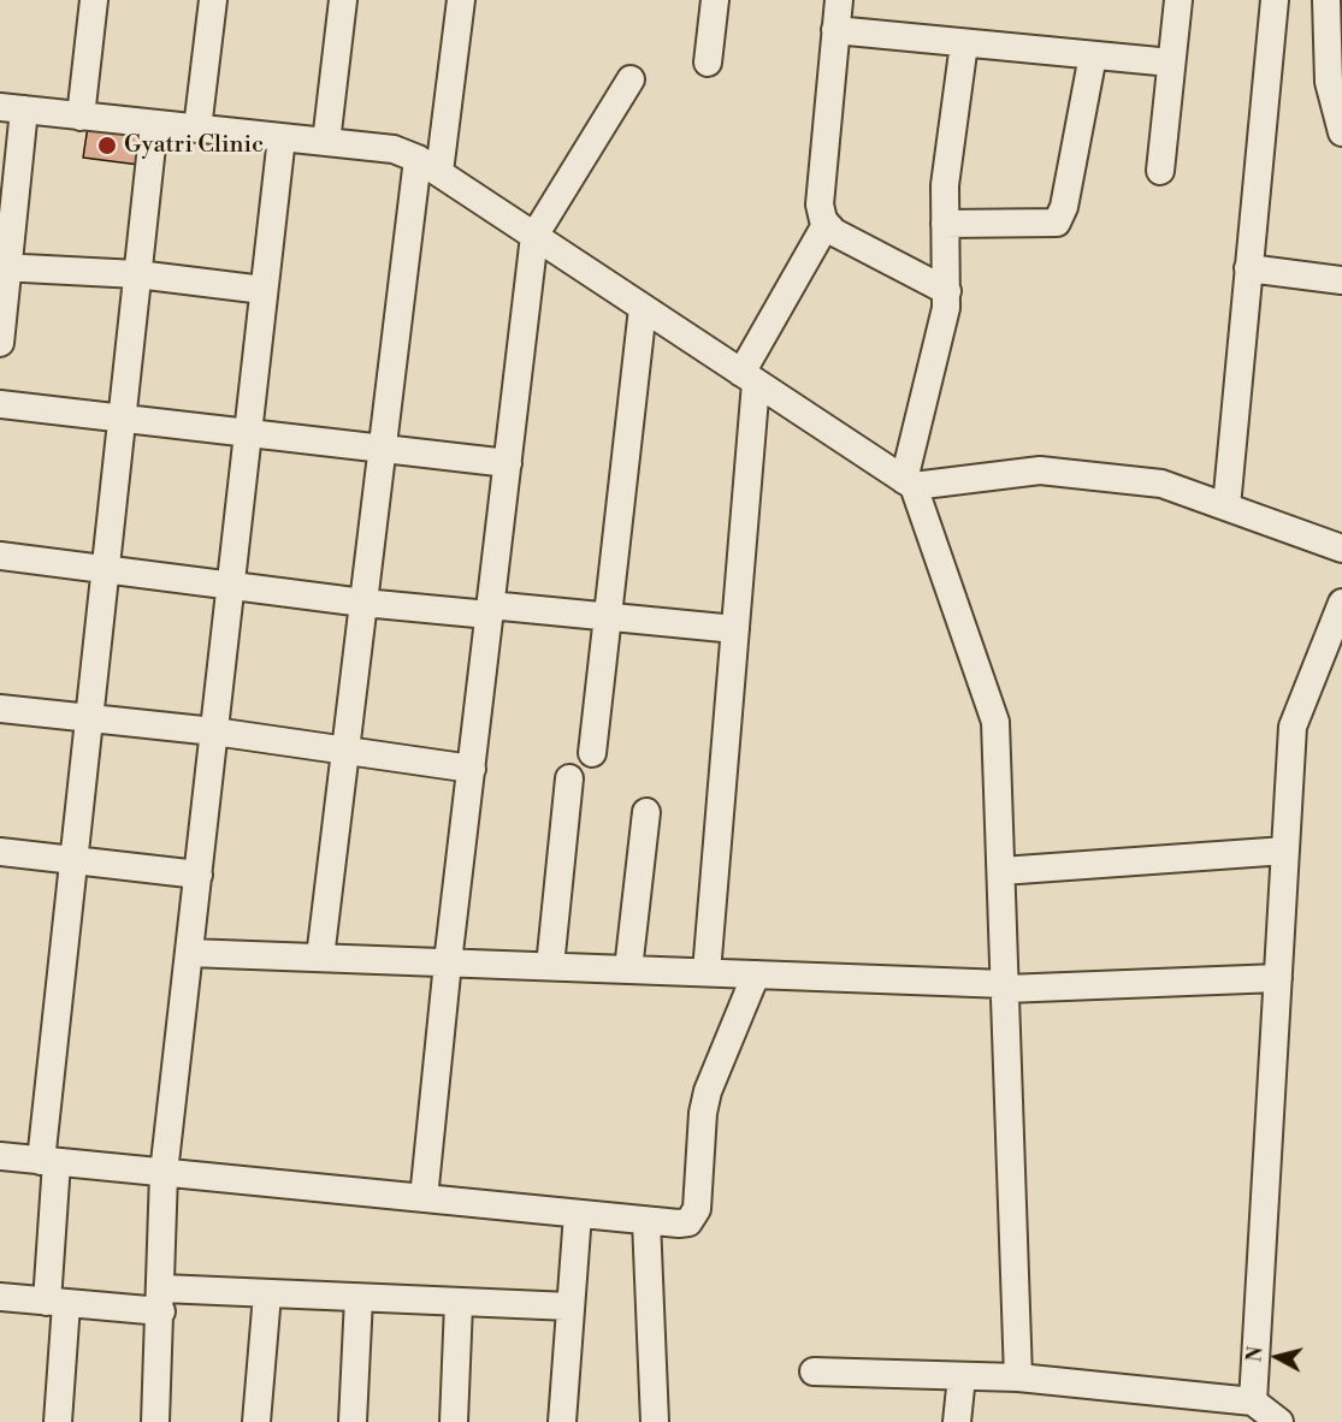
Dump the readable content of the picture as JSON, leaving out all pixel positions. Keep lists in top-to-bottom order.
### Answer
{
  "places": ["Gyatri Clinic"],
  "north": "left"
}
